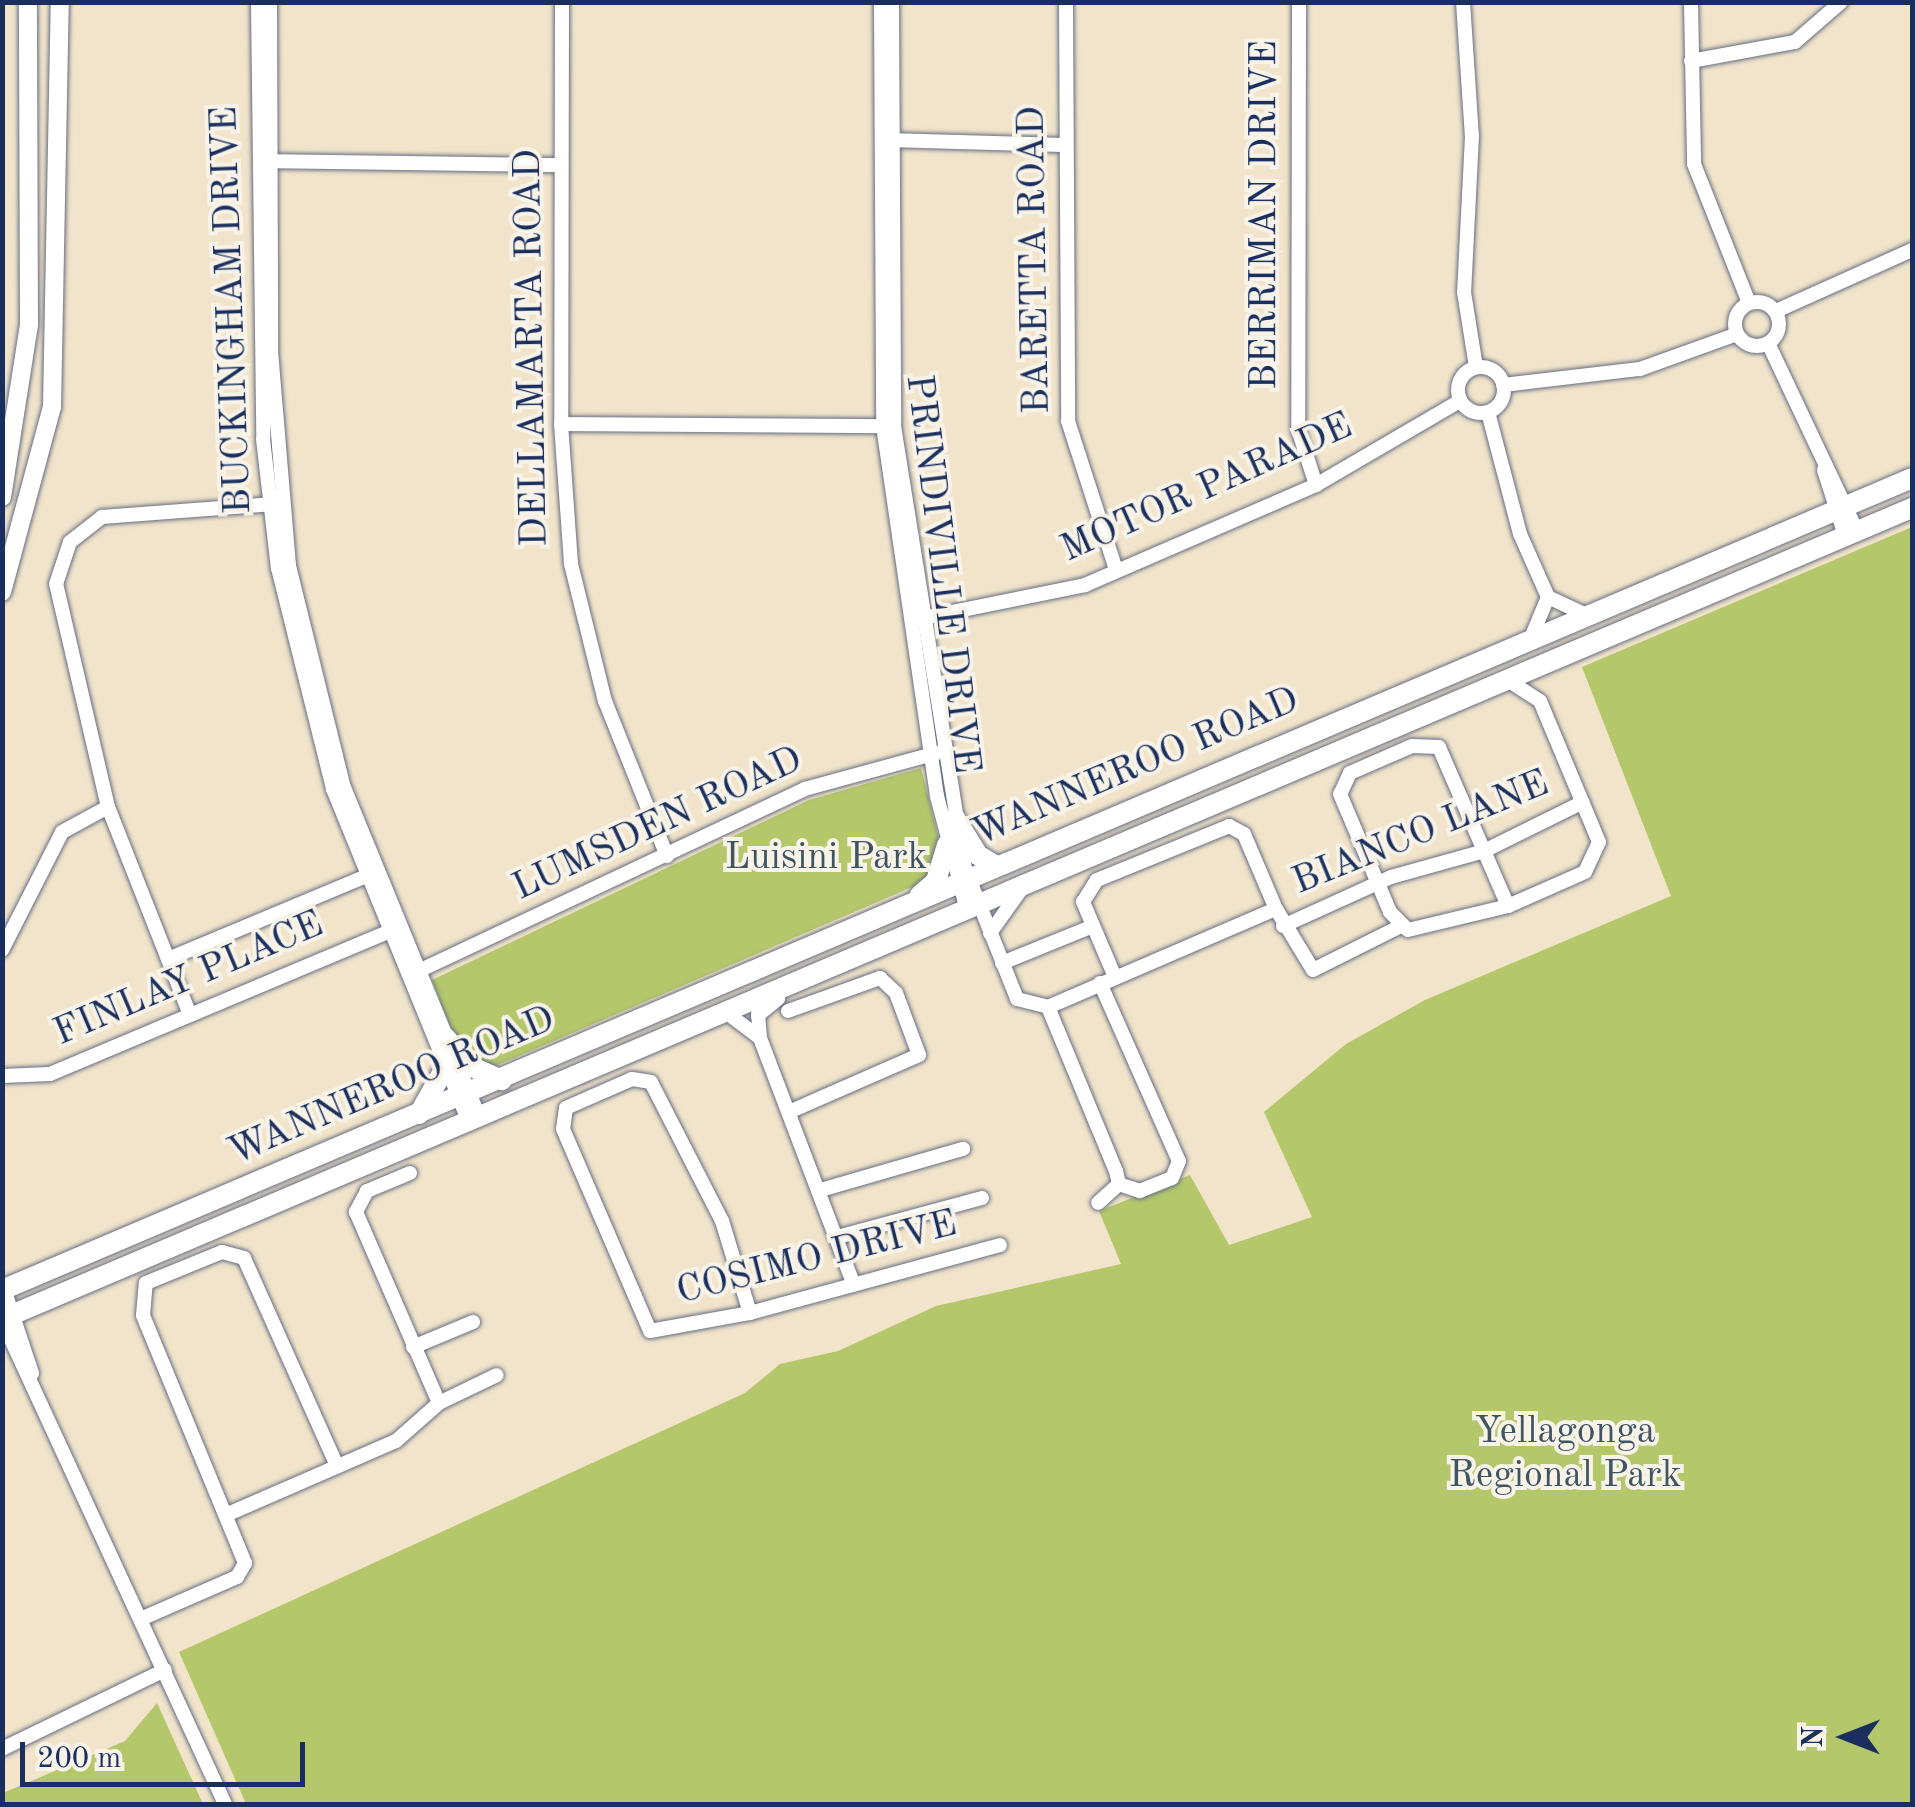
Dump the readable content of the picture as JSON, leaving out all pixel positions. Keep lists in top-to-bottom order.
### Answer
{
  "streets": {
    "highway": ["WANNEROO ROAD"],
    "street": [
      "BERRIMAN DRIVE",
      "BARETTA ROAD",
      "BUCKINGHAM DRIVE",
      "DELLAMARTA ROAD",
      "MOTOR PARADE",
      "PRINDIVILLE DRIVE",
      "LUMSDEN ROAD",
      "BIANCO LANE",
      "FINLAY PLACE",
      "COSIMO DRIVE"
    ]
  },
  "crossings": [
    ["BERRIMAN DRIVE", "MOTOR PARADE"],
    ["BARETTA ROAD", "MOTOR PARADE"],
    ["BUCKINGHAM DRIVE", "WANNEROO ROAD"],
    ["BUCKINGHAM DRIVE", "LUMSDEN ROAD"],
    ["BUCKINGHAM DRIVE", "FINLAY PLACE"],
    ["DELLAMARTA ROAD", "LUMSDEN ROAD"],
    ["MOTOR PARADE", "PRINDIVILLE DRIVE"],
    ["PRINDIVILLE DRIVE", "WANNEROO ROAD"],
    ["PRINDIVILLE DRIVE", "LUMSDEN ROAD"]
  ],
  "parks": ["Luisini Park", "Yellagonga Regional Park"],
  "scale_bar": "200 m",
  "north": "left"
}
